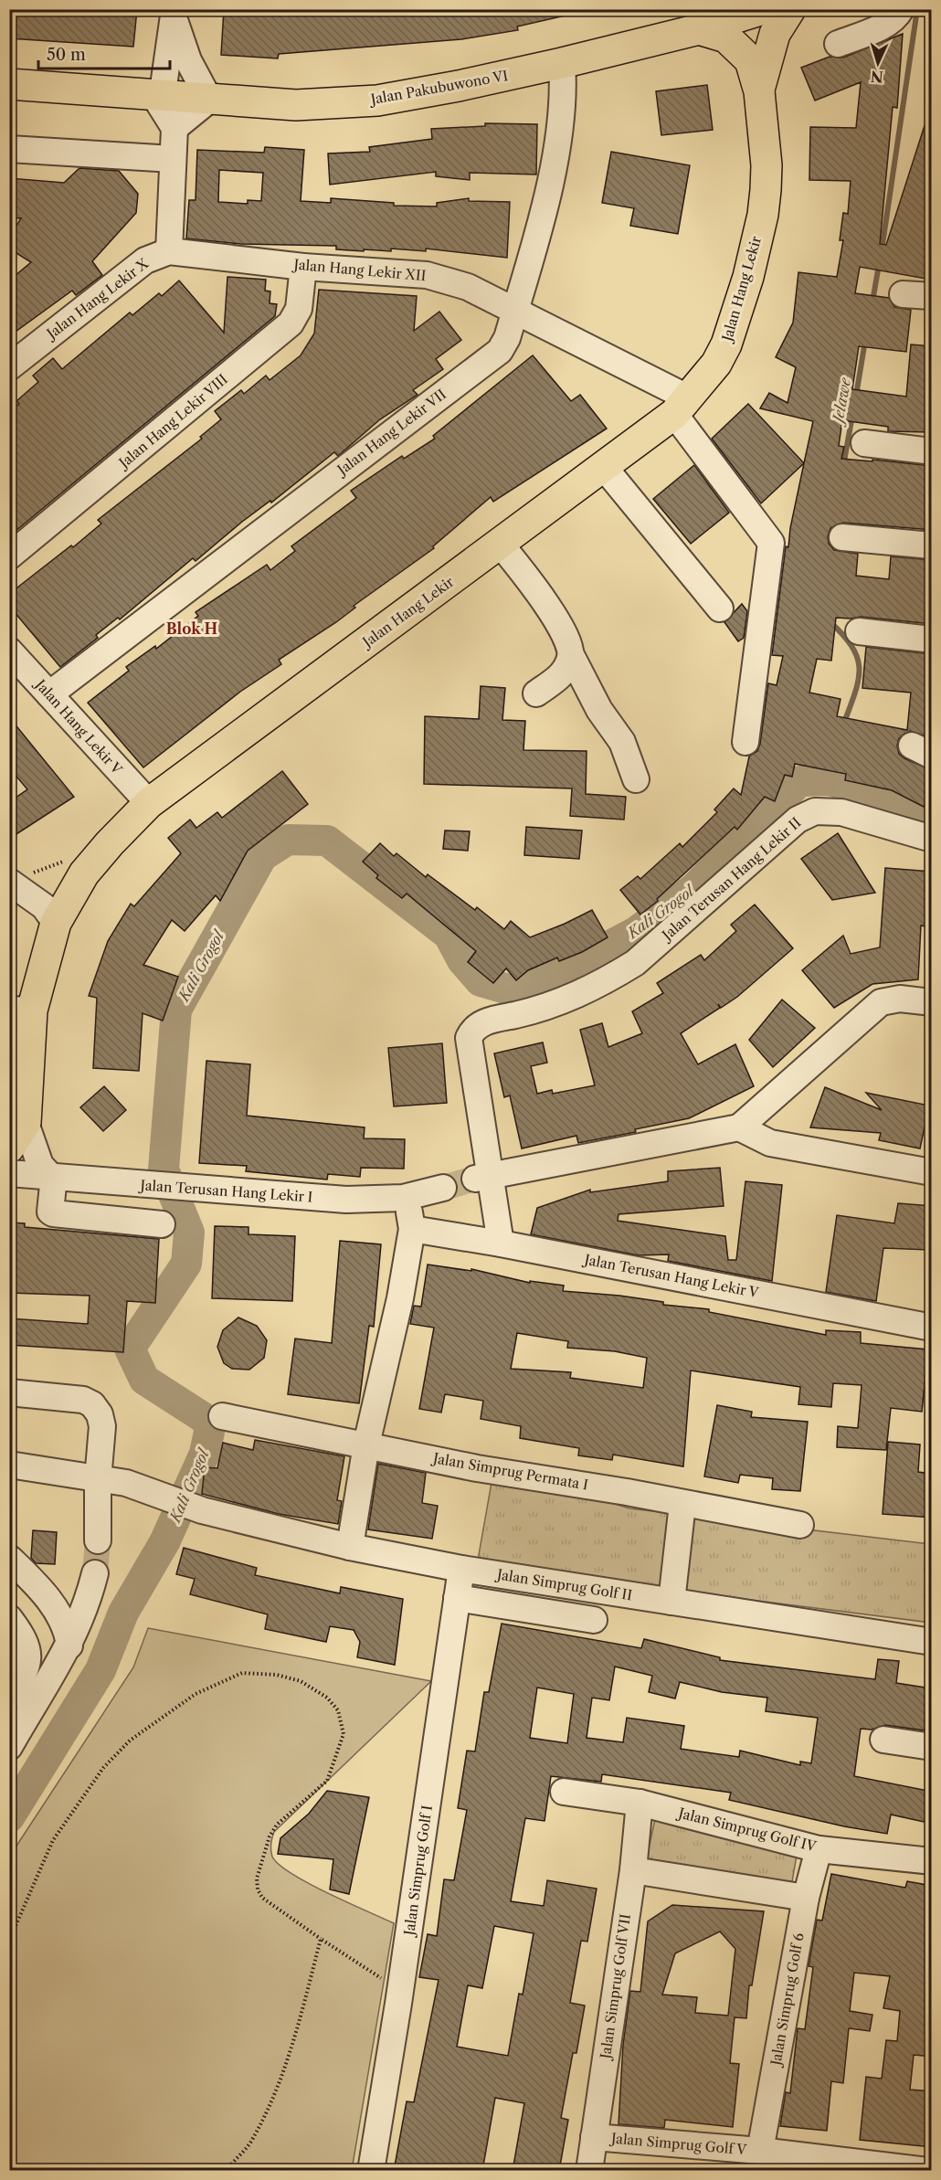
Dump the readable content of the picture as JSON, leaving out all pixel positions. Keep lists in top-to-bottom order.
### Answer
{
  "streets": {
    "main road": ["Jalan Pakubuwono VI", "Jalan Hang Lekir"],
    "street": [
      "Jalan Hang Lekir XII",
      "Jalan Hang Lekir X",
      "Jalan Hang Lekir VIII",
      "Jalan Hang Lekir VII",
      "Jalan Hang Lekir V",
      "Jalan Terusan Hang Lekir II",
      "Jalan Terusan Hang Lekir I",
      "Jalan Terusan Hang Lekir V",
      "Jalan Simprug Permata I",
      "Jalan Simprug Golf II",
      "Jalan Simprug Golf IV",
      "Jalan Simprug Golf I",
      "Jalan Simprug Golf VII",
      "Jalan Simprug Golf 6",
      "Jalan Simprug Golf V"
    ]
  },
  "crossings": [
    ["Jalan Pakubuwono VI", "Jalan Hang Lekir"],
    ["Jalan Pakubuwono VI", "Jalan Hang Lekir VII"],
    ["Jalan Hang Lekir XII", "Jalan Hang Lekir"],
    ["Jalan Hang Lekir XII", "Jalan Hang Lekir X"],
    ["Jalan Hang Lekir XII", "Jalan Hang Lekir VIII"],
    ["Jalan Hang Lekir XII", "Jalan Hang Lekir VII"],
    ["Jalan Hang Lekir", "Jalan Hang Lekir V"],
    ["Jalan Hang Lekir", "Jalan Terusan Hang Lekir I"],
    ["Jalan Hang Lekir VII", "Jalan Hang Lekir V"],
    ["Jalan Terusan Hang Lekir II", "Jalan Terusan Hang Lekir V"],
    ["Jalan Simprug Golf II", "Jalan Simprug Golf I"],
    ["Jalan Simprug Golf IV", "Jalan Simprug Golf VII"],
    ["Jalan Simprug Golf IV", "Jalan Simprug Golf 6"],
    ["Jalan Simprug Golf VII", "Jalan Simprug Golf V"],
    ["Jalan Simprug Golf 6", "Jalan Simprug Golf V"]
  ],
  "districts": ["Blok H"],
  "water": ["Jelawe", "Kali Grogol"],
  "scale_bar": "50 m",
  "north": "bottom"
}
